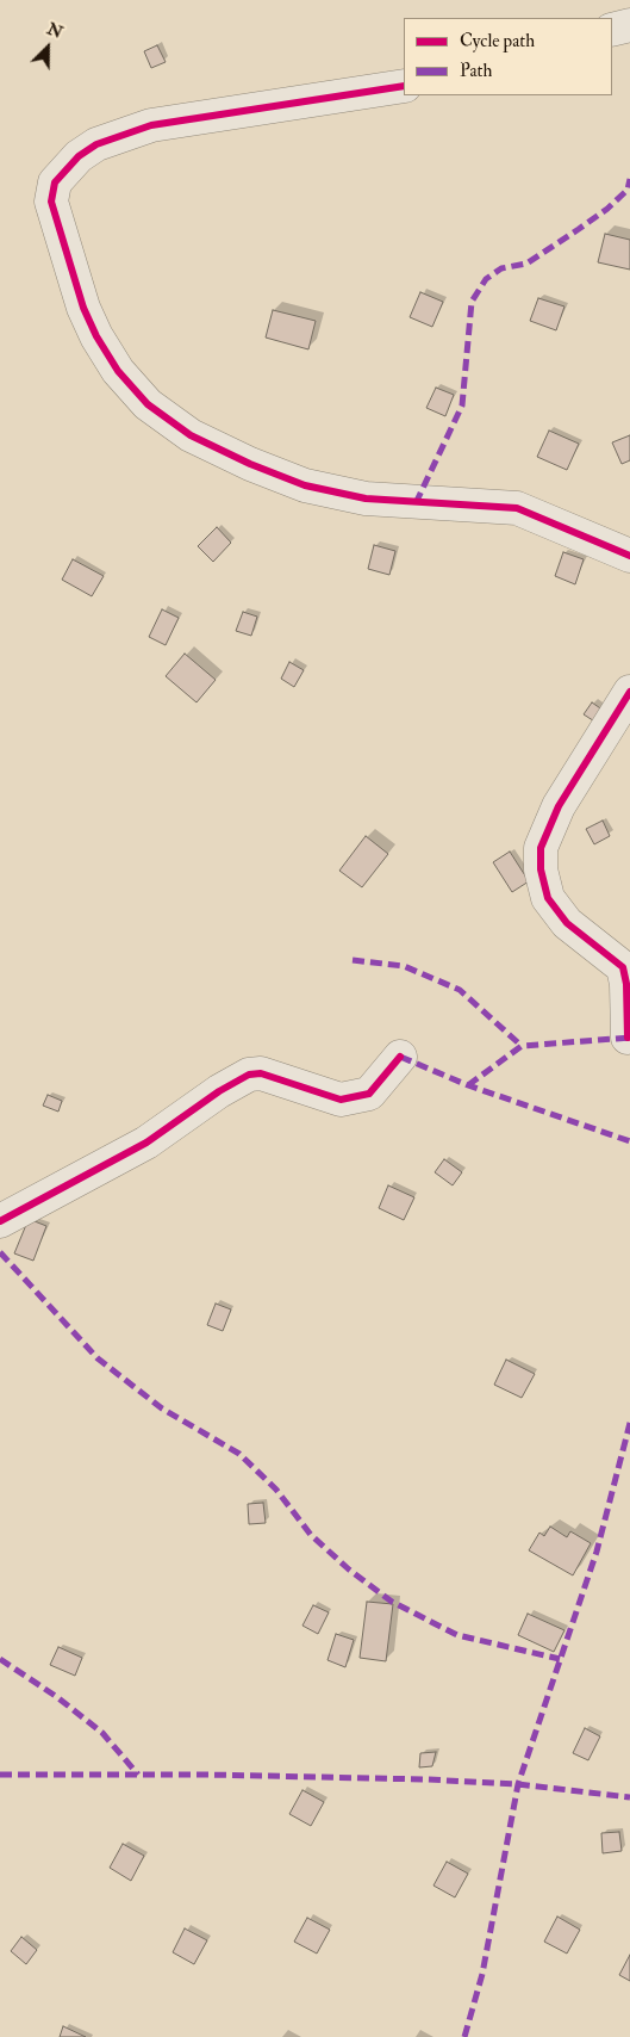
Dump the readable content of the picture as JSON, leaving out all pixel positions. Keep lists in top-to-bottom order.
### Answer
{
  "legend": ["Cycle path", "Path"],
  "north": "top right"
}
